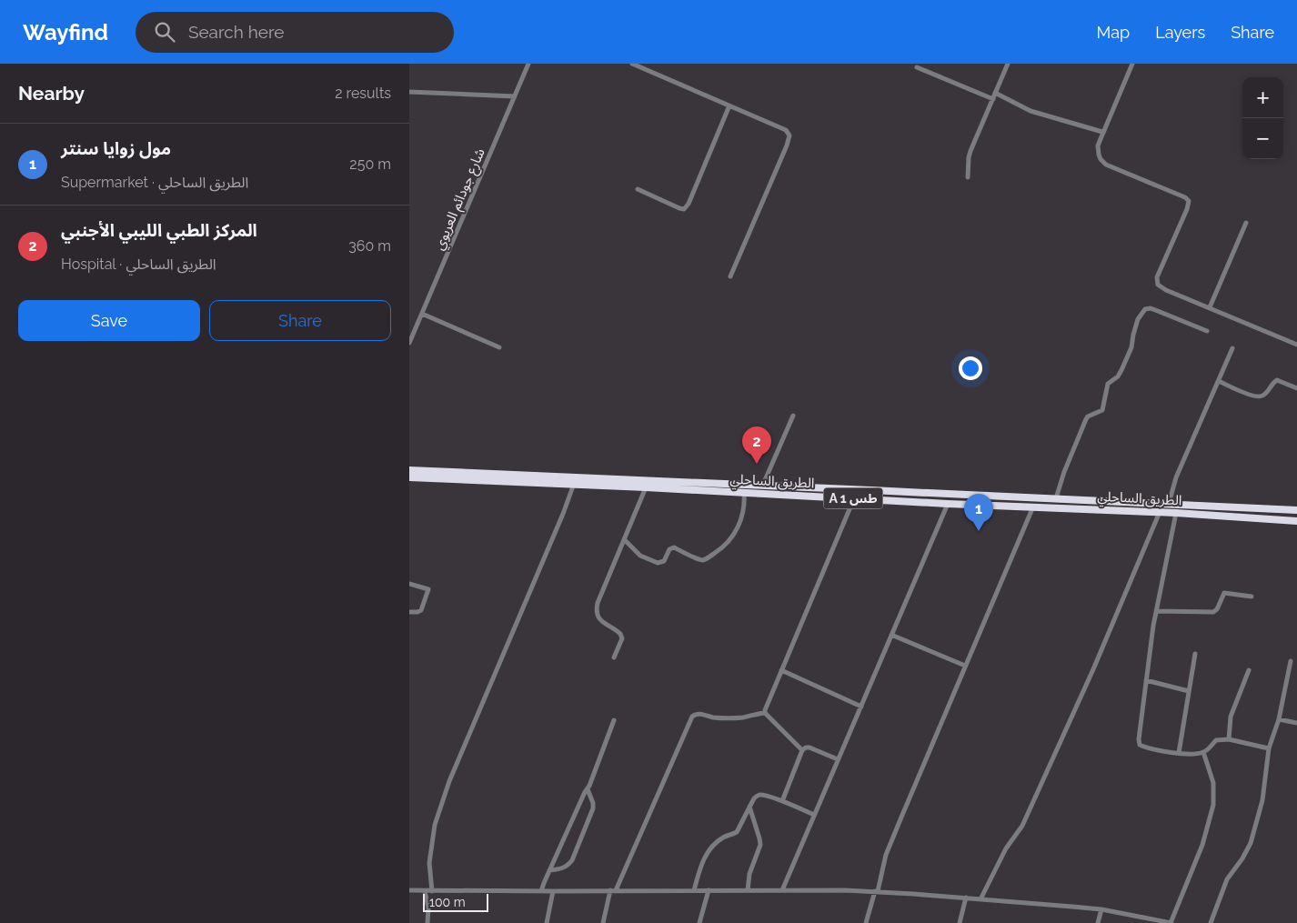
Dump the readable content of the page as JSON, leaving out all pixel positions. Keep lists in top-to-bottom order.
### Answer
{
  "streets": {
    "highway": ["الطريق الساحلي", "A 1 طس"],
    "street": ["شارع جودائم العريوي"]
  },
  "scale_bar": "100 m",
  "page": {
    "header": "Wayfind",
    "search": "Search here",
    "nav": ["Map", "Layers", "Share"],
    "heading": ["Nearby", "2 results"],
    "map_buttons": ["+", "−"],
    "list": [
      {
        "mark": "1",
        "name": "مول زوايا سنتر",
        "note": "Supermarket · الطريق الساحلي",
        "value": "250 m"
      },
      {
        "mark": "2",
        "name": "المركز الطبي الليبي الأجنبي",
        "note": "Hospital · الطريق الساحلي",
        "value": "360 m"
      }
    ],
    "buttons": ["Save", "Share"],
    "pins": ["2", "1"],
    "scale": "100 m"
  }
}
